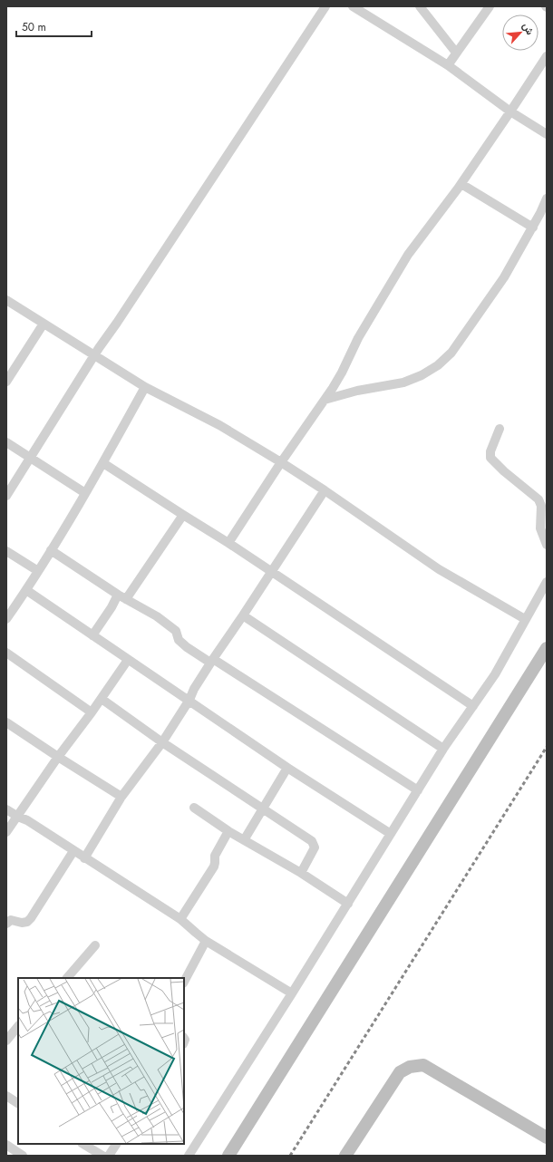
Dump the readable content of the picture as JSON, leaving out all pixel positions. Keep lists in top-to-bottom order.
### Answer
{
  "scale_bar": "50 m",
  "north": "top right"
}
